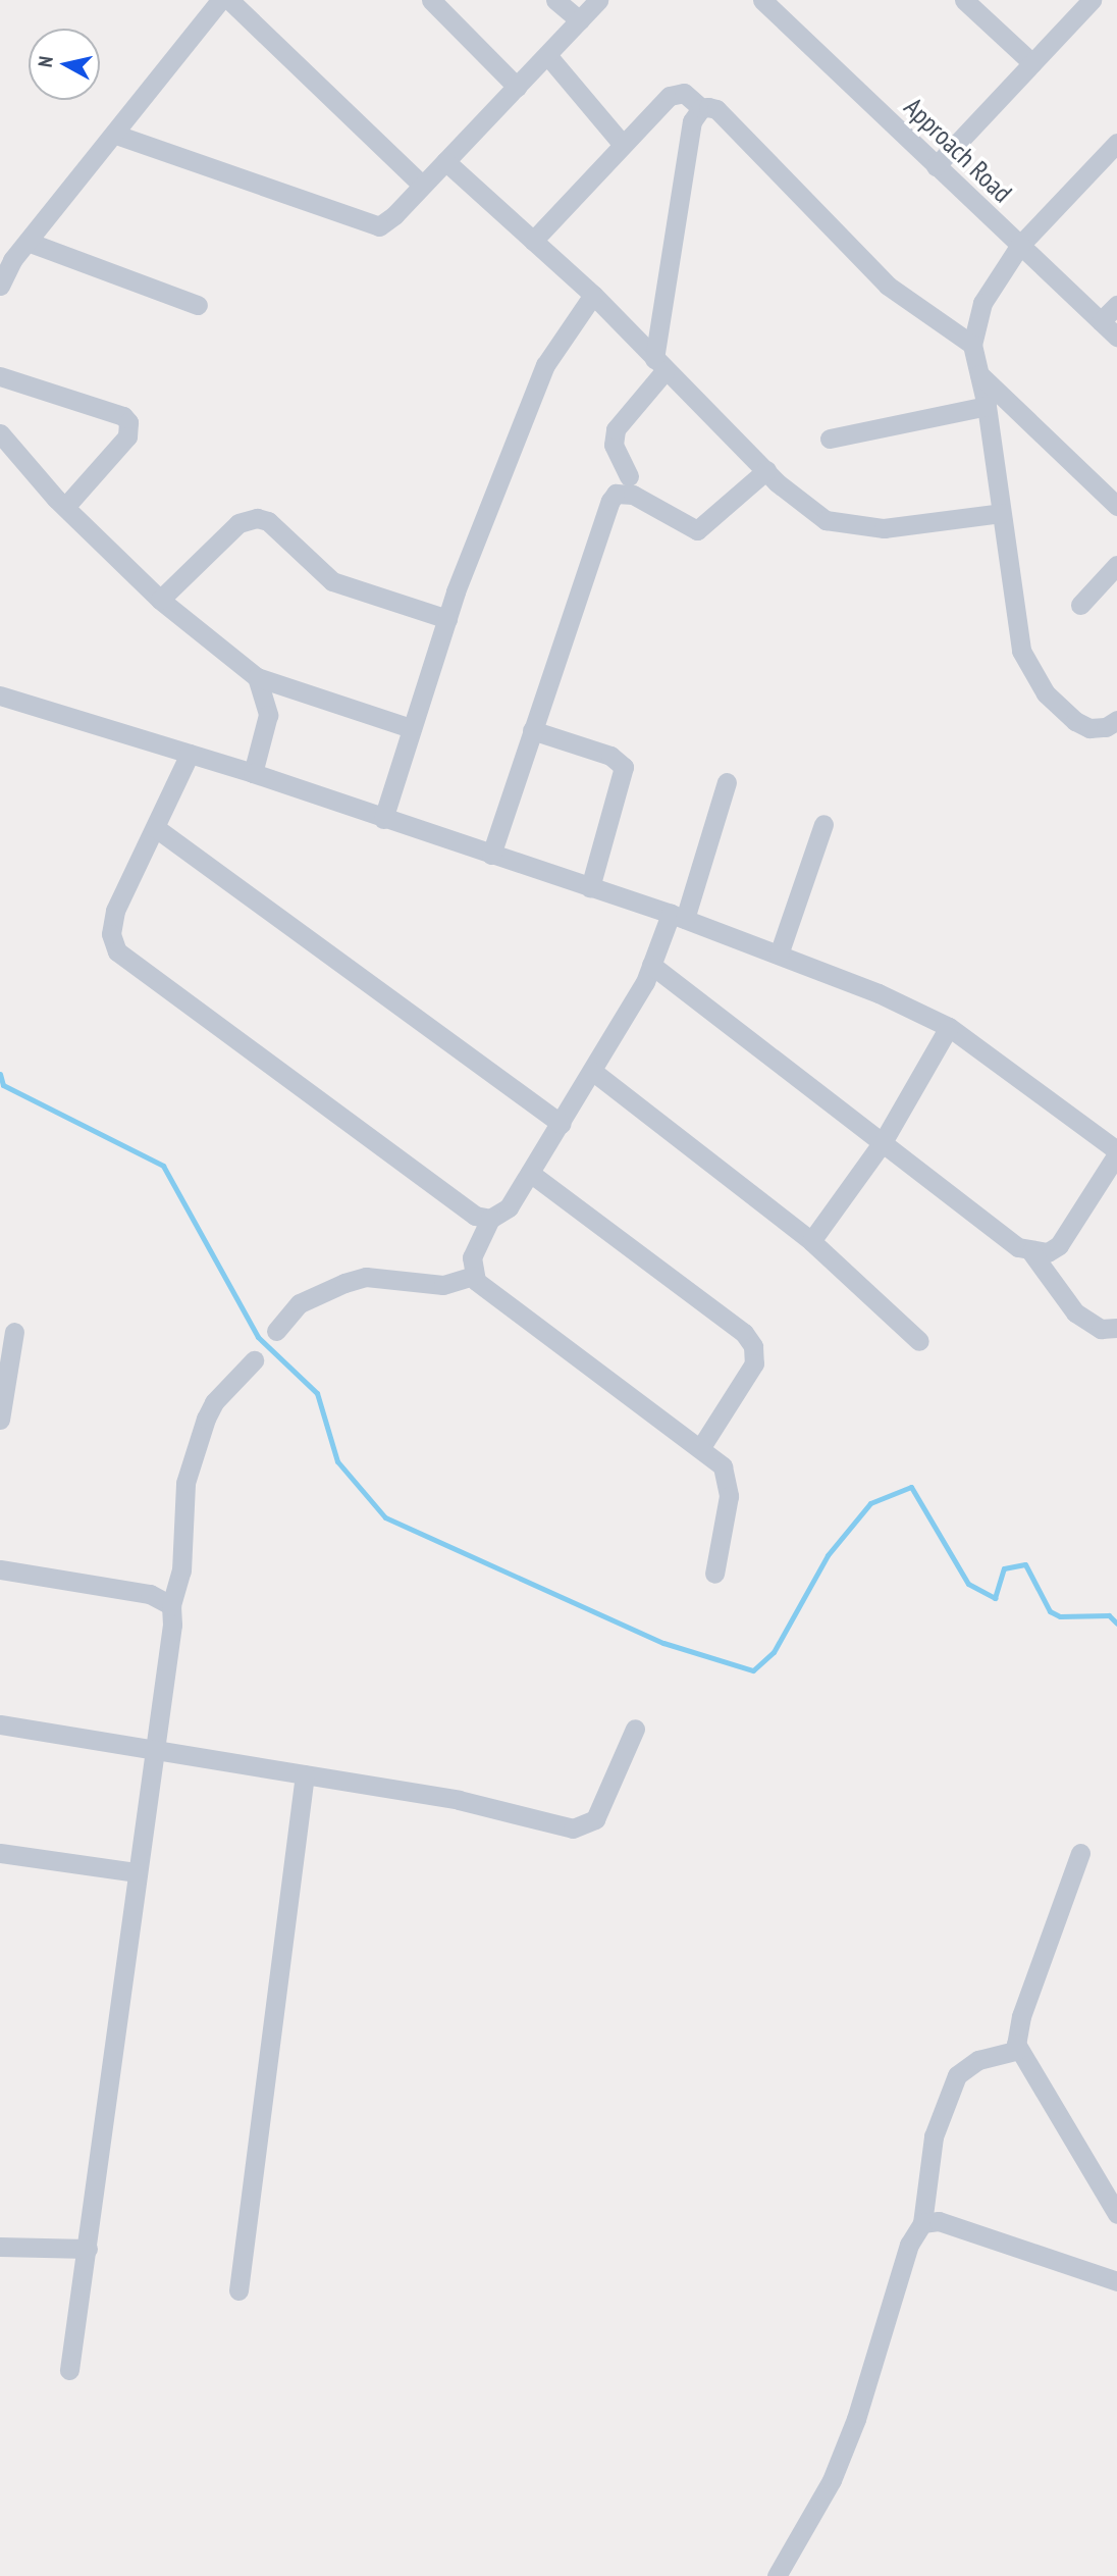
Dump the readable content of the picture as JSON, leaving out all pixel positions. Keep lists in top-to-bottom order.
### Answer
{
  "streets": {
    "street": ["Approach Road"]
  },
  "north": "left"
}
